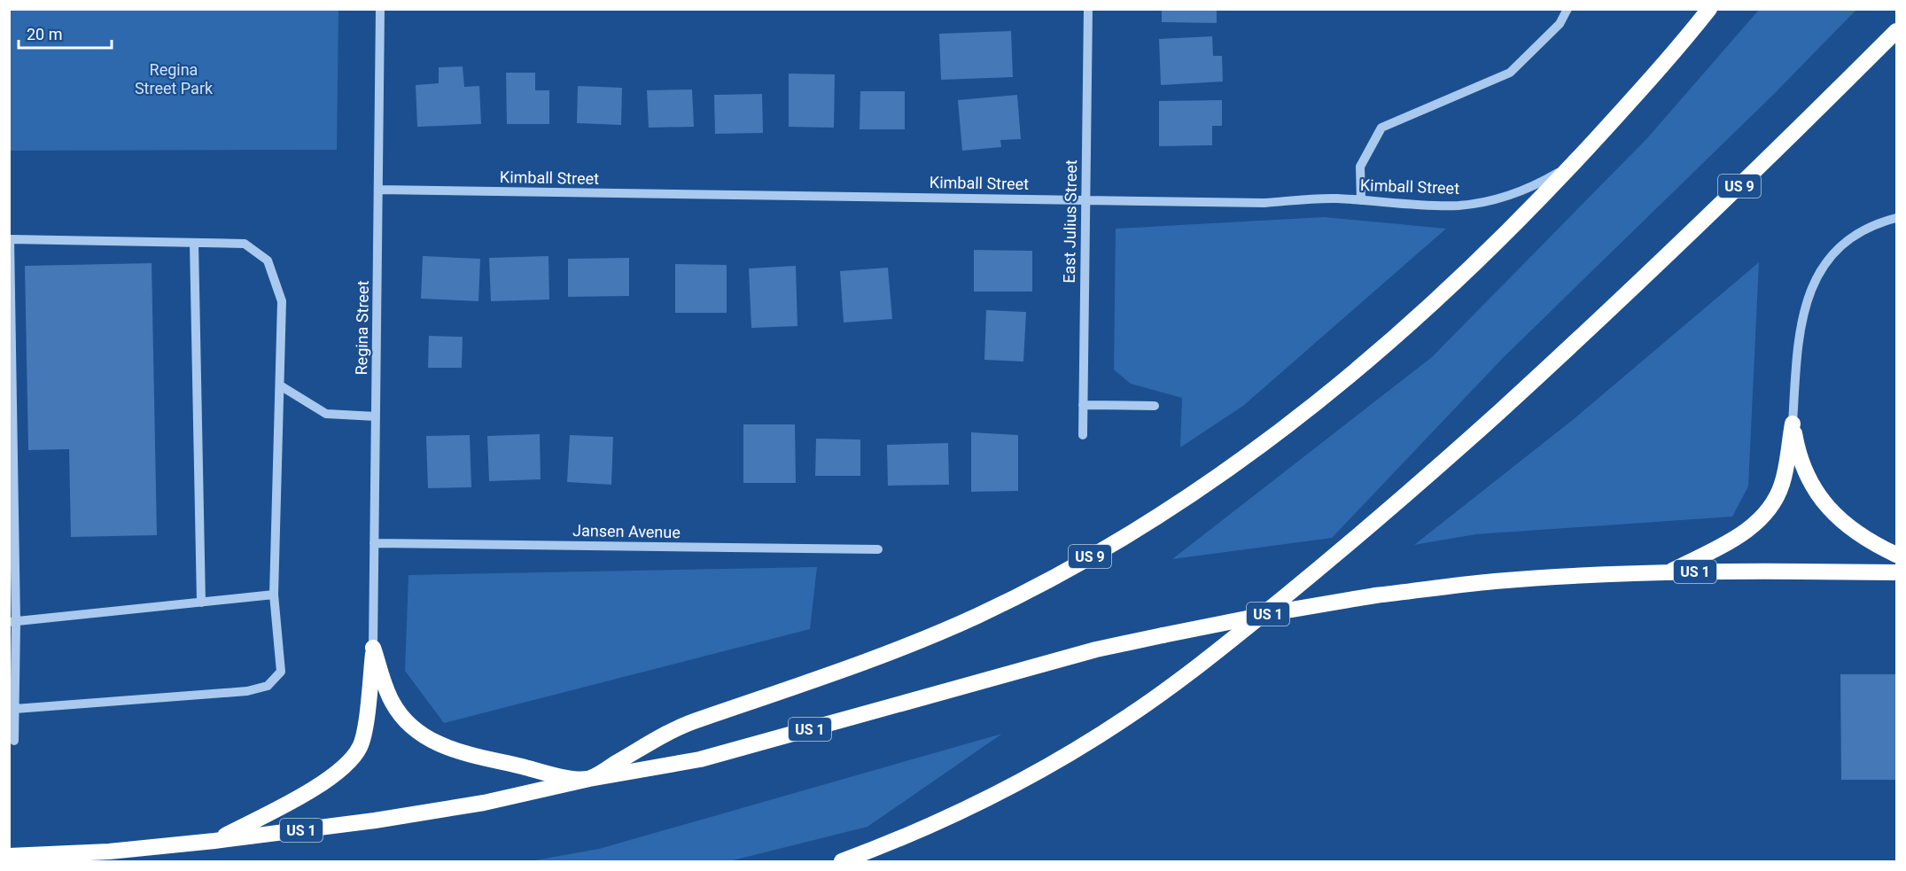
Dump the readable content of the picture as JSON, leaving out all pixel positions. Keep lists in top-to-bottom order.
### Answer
{
  "streets": {
    "highway": ["US 9", "US 1"],
    "street": [
      "Kimball Street",
      "East Julius Street",
      "Regina Street",
      "Jansen Avenue"
    ]
  },
  "crossings": [
    ["Kimball Street", "US 9"],
    ["Kimball Street", "East Julius Street"],
    ["Kimball Street", "Regina Street"],
    ["US 9", "US 1"],
    ["Regina Street", "Jansen Avenue"]
  ],
  "parks": ["Regina Street Park"],
  "scale_bar": "20 m"
}
